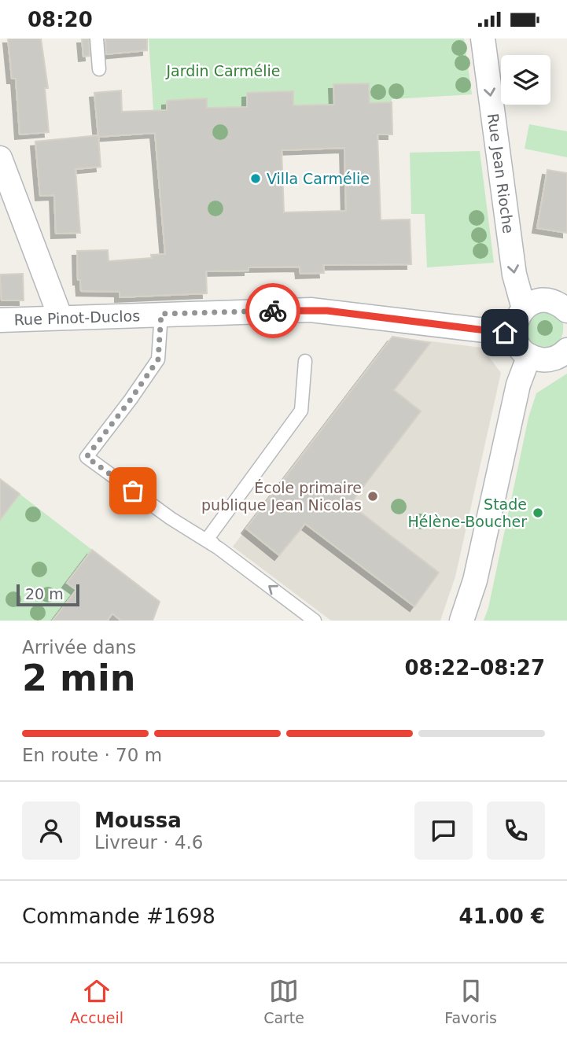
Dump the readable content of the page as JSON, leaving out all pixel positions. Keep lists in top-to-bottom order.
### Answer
{
  "streets": {
    "street": ["Rue Jean Rioche", "Rue Pinot-Duclos"]
  },
  "one_way": ["Rue Jean Rioche"],
  "parks": ["Jardin Carmélie"],
  "places": ["Villa Carmélie", "École primaire publique Jean Nicolas", "Stade Hélène-Boucher"],
  "scale_bar": "20 m",
  "page": {
    "status": "08:20",
    "scale": "20 m",
    "heading": ["2 min", "Arrivée dans", "08:22–08:27"],
    "panel": [
      "Moussa",
      "Livreur · 4.6",
      "Commande #1698",
      "41.00 €"
    ],
    "bar": "En route · 70 m",
    "tabs": ["Accueil", "Carte", "Favoris"]
  }
}
